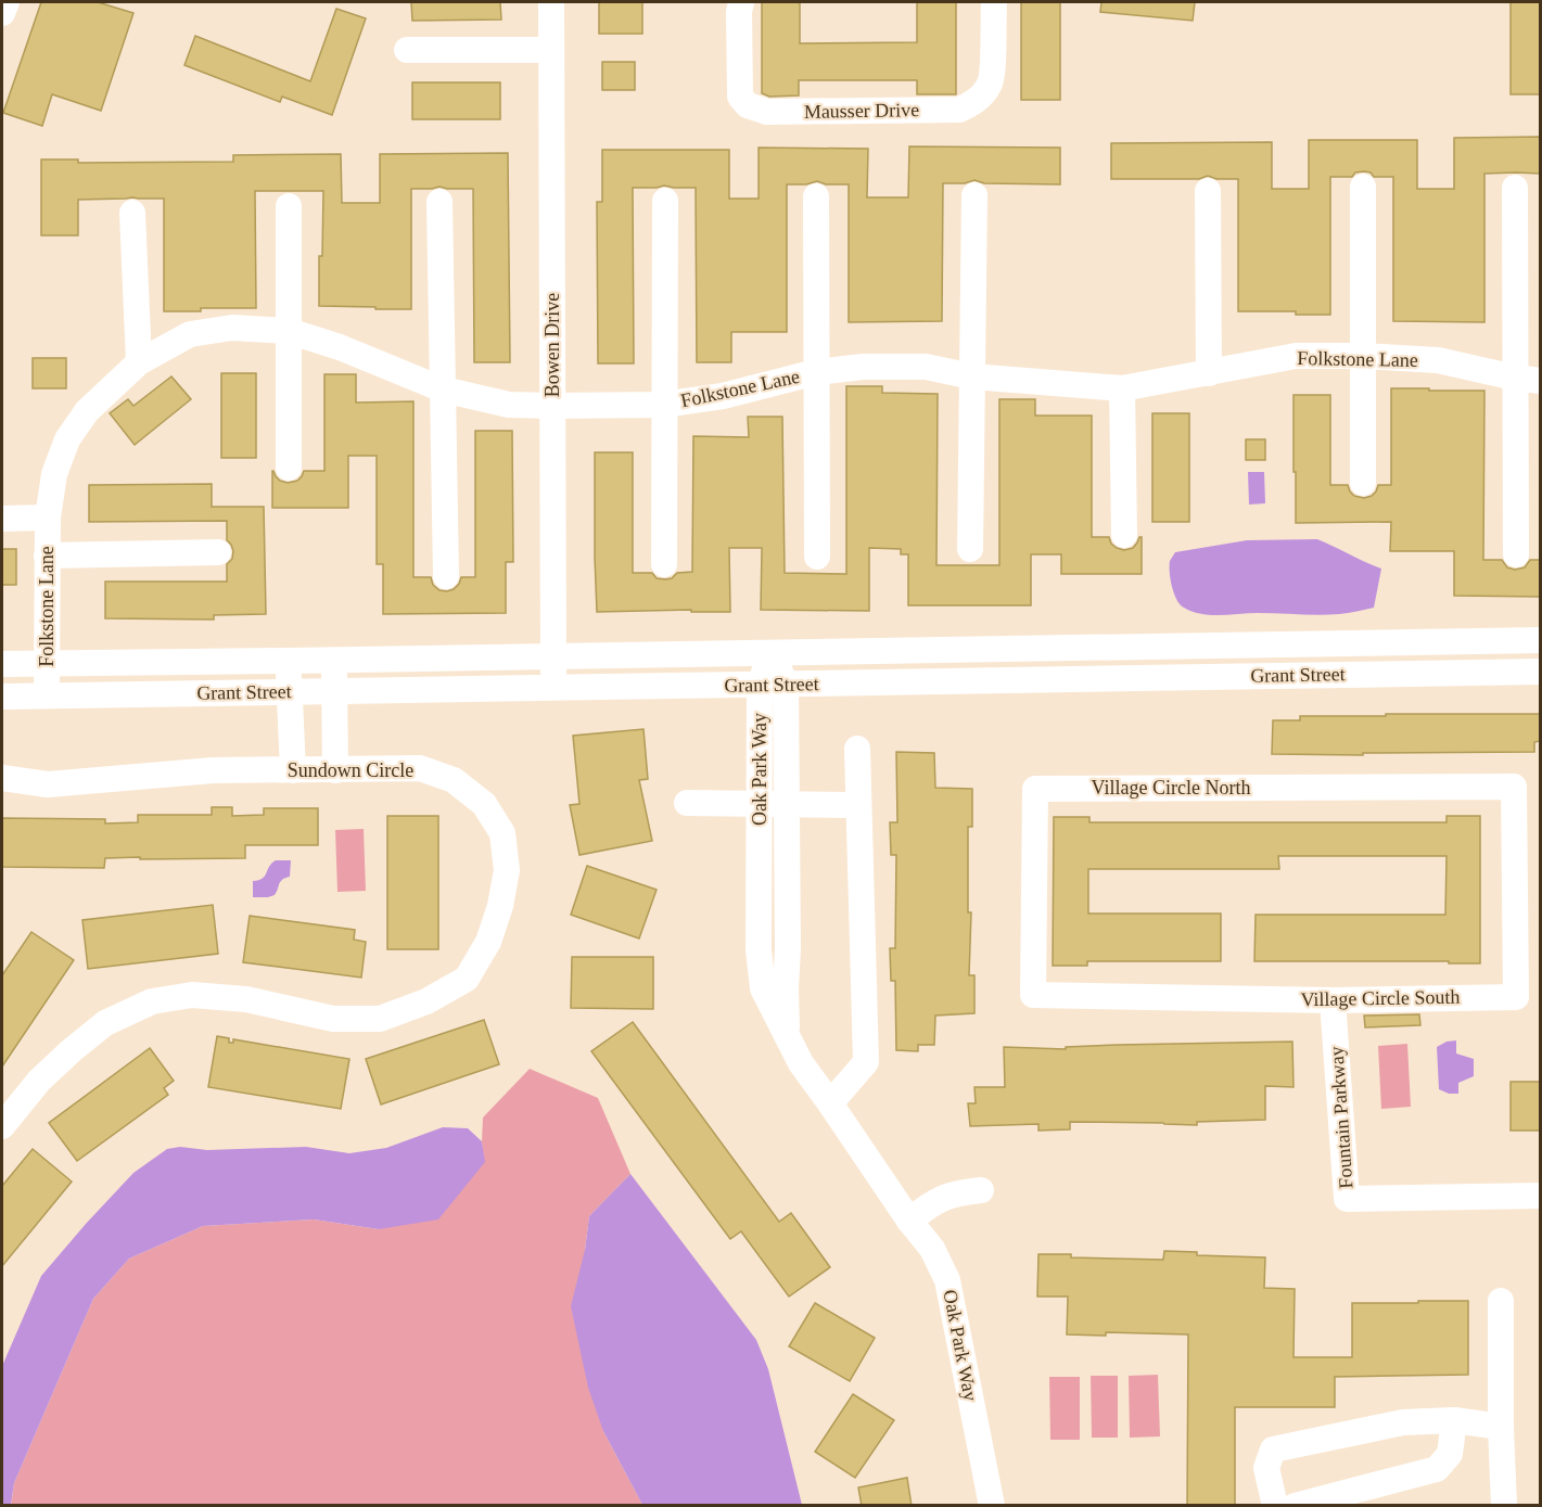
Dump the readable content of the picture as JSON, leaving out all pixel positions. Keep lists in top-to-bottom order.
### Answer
{
  "streets": {
    "street": [
      "Mausser Drive",
      "Bowen Drive",
      "Folkstone Lane",
      "Grant Street",
      "Oak Park Way",
      "Sundown Circle",
      "Village Circle North",
      "Village Circle South",
      "Fountain Parkway"
    ]
  },
  "crossings": [
    ["Bowen Drive", "Folkstone Lane"],
    ["Bowen Drive", "Grant Street"],
    ["Folkstone Lane", "Grant Street"],
    ["Grant Street", "Oak Park Way"],
    ["Village Circle North", "Village Circle South"],
    ["Village Circle South", "Fountain Parkway"]
  ]
}
